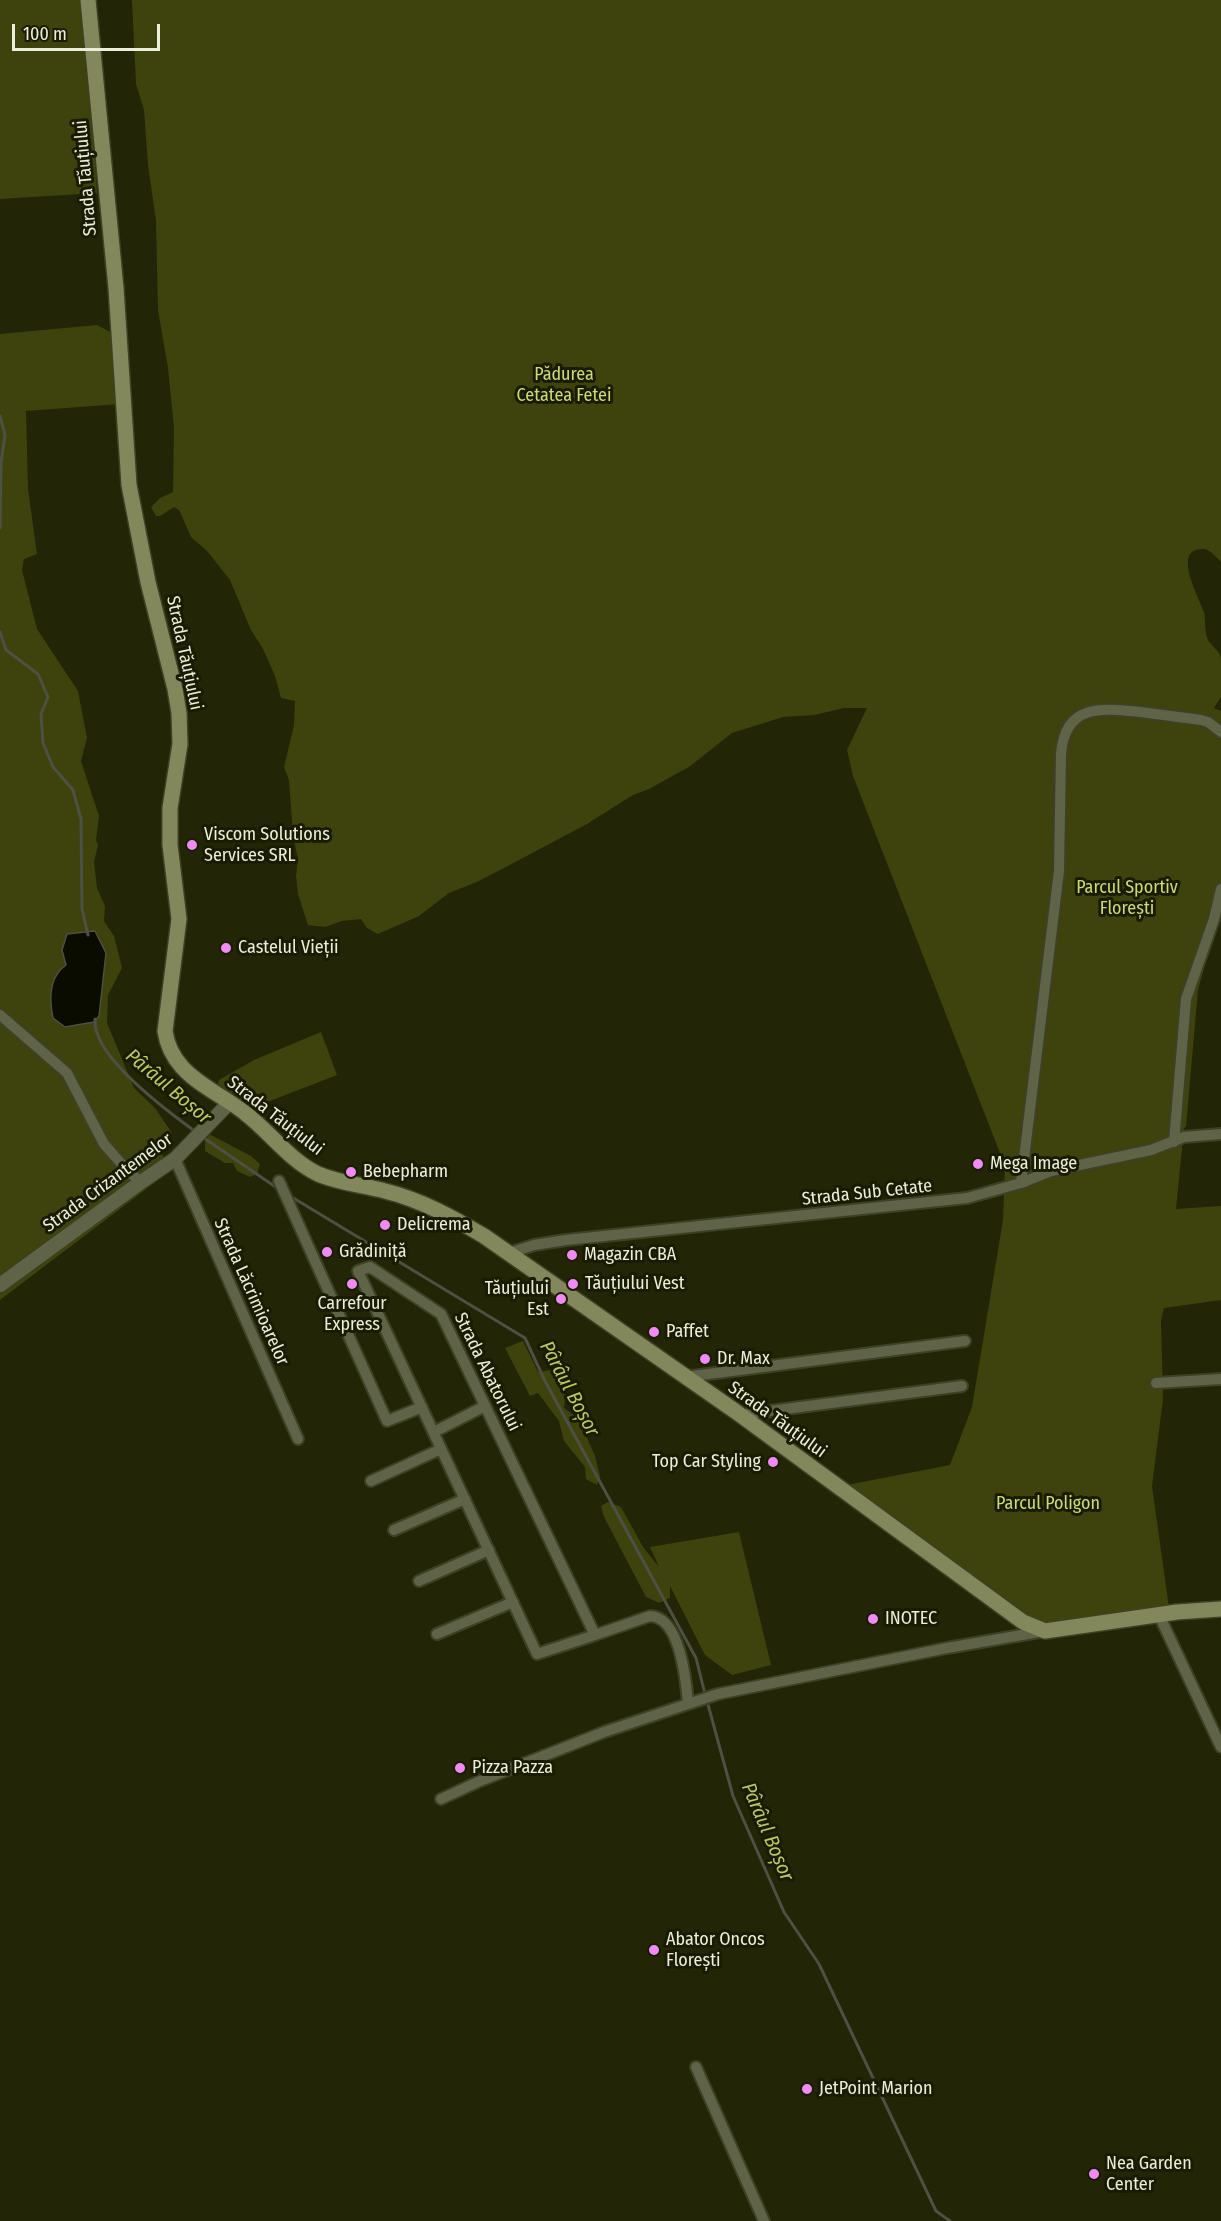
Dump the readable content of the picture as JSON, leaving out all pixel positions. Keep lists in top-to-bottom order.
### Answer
{
  "streets": {
    "main road": ["Strada Tăuțiului"],
    "street": [
      "Strada Crizantemelor",
      "Strada Sub Cetate",
      "Strada Lăcrimioarelor",
      "Strada Abatorului"
    ]
  },
  "crossings": [
    ["Strada Tăuțiului", "Strada Crizantemelor"],
    ["Strada Tăuțiului", "Strada Sub Cetate"],
    ["Strada Crizantemelor", "Strada Lăcrimioarelor"]
  ],
  "water": ["Pârâul Boșor"],
  "parks": ["Pădurea Cetatea Fetei", "Parcul Sportiv Florești", "Parcul Poligon"],
  "places": [
    "Viscom Solutions Services SRL",
    "Castelul Vieții",
    "Mega Image",
    "Bebepharm",
    "Delicrema",
    "Grădiniță",
    "Magazin CBA",
    "Carrefour Express",
    "Tăuțiului Vest",
    "Tăuțiului Est",
    "Paffet",
    "Dr. Max",
    "Top Car Styling",
    "INOTEC",
    "Pizza Pazza",
    "Abator Oncos Florești",
    "JetPoint Marion",
    "Nea Garden Center"
  ],
  "scale_bar": "100 m"
}
